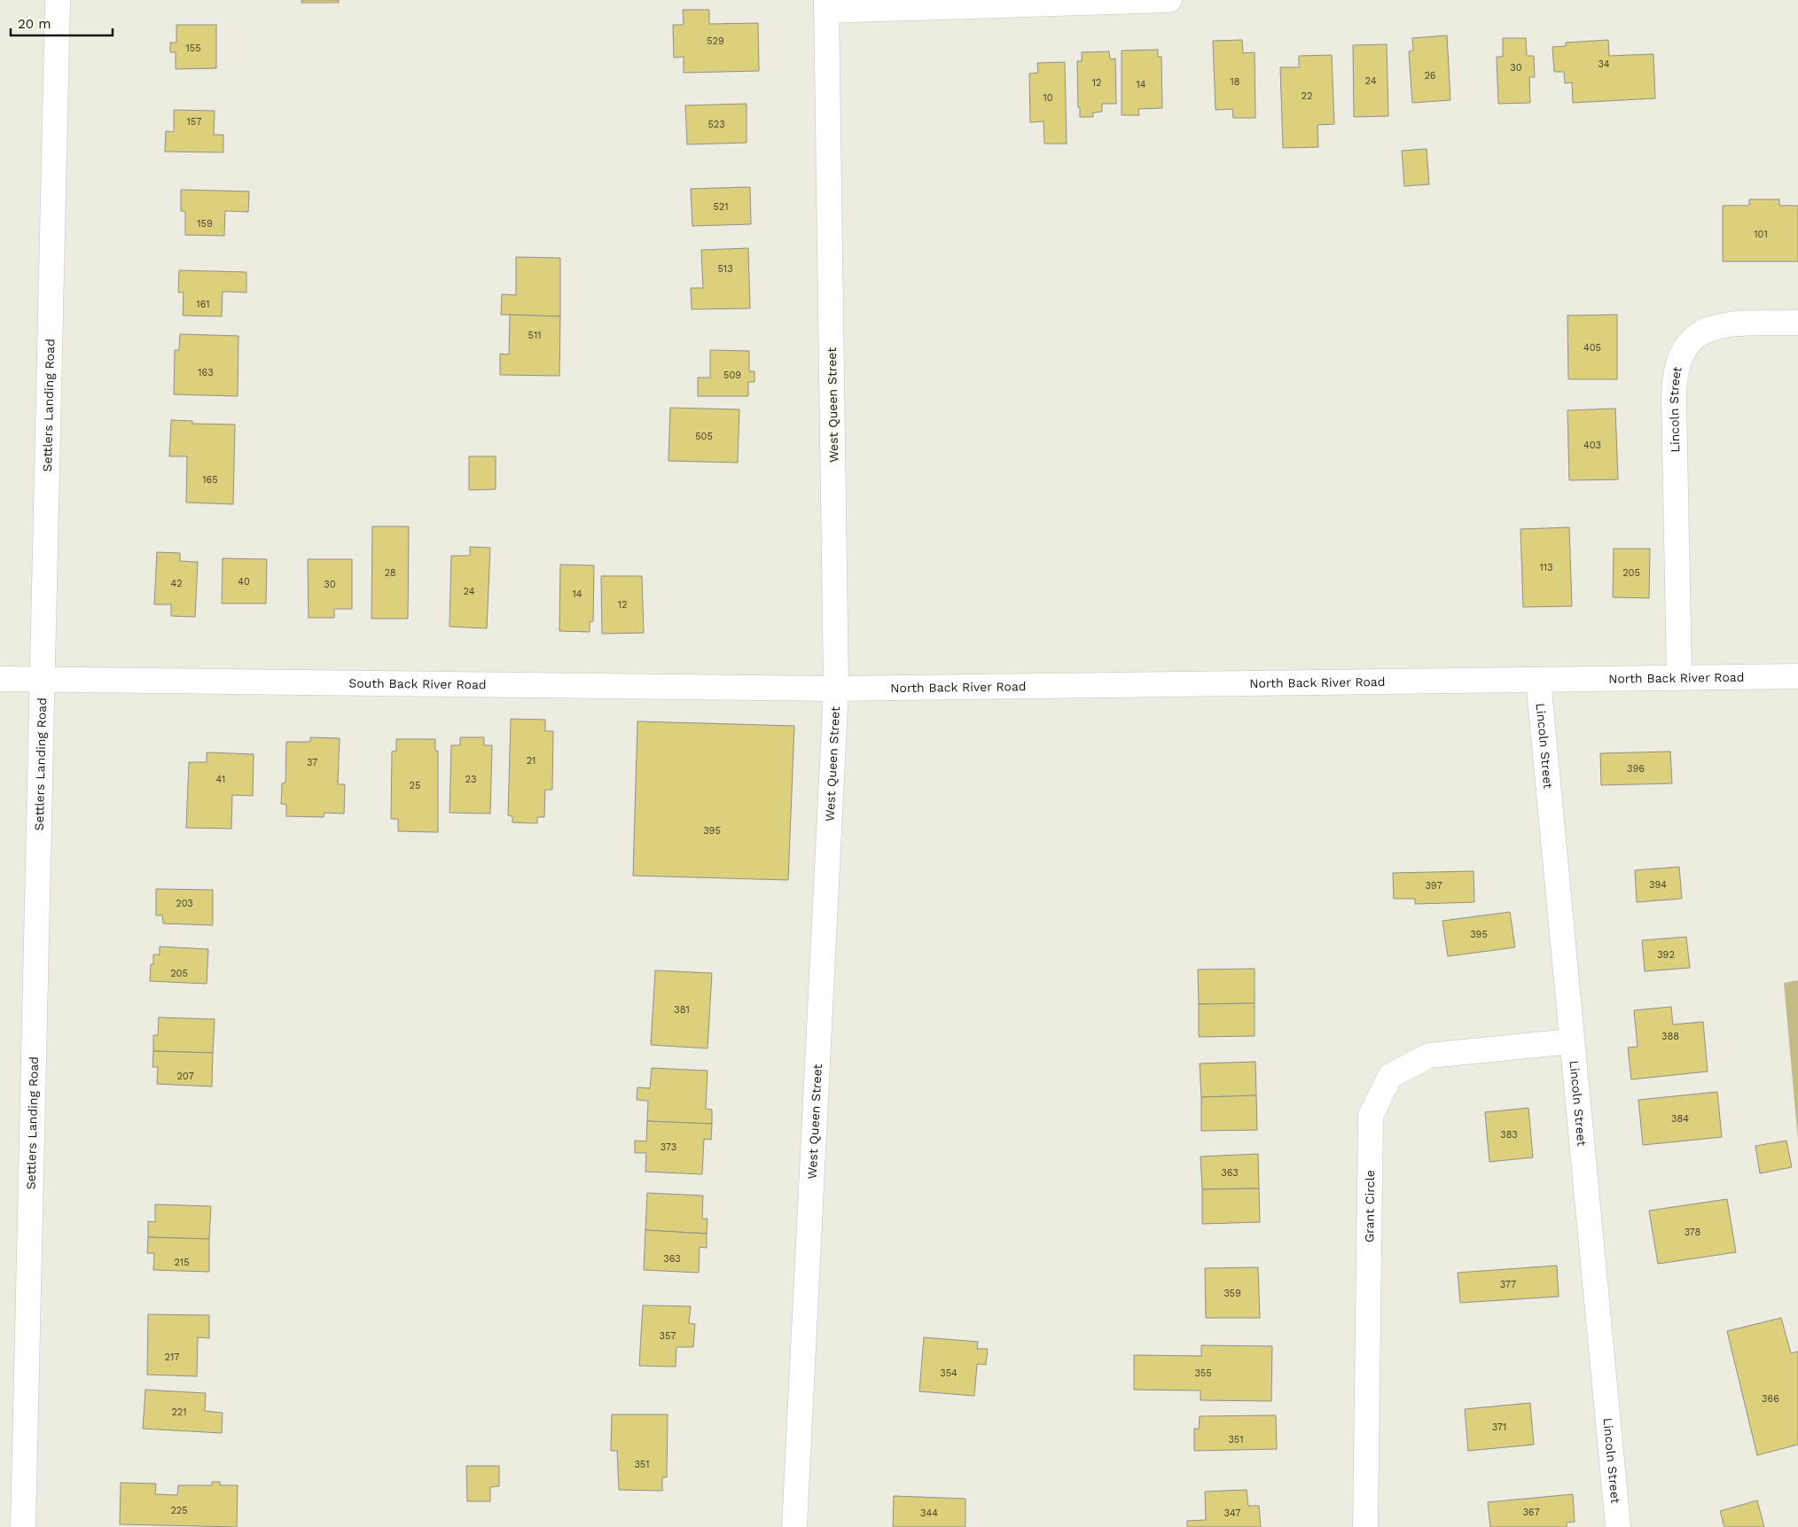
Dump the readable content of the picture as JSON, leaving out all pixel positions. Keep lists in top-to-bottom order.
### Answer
{
  "streets": {
    "street": [
      "Settlers Landing Road",
      "West Queen Street",
      "Lincoln Street",
      "North Back River Road",
      "South Back River Road",
      "Grant Circle"
    ]
  },
  "crossings": [
    ["Settlers Landing Road", "South Back River Road"],
    ["West Queen Street", "North Back River Road"],
    ["West Queen Street", "South Back River Road"],
    ["Lincoln Street", "North Back River Road"],
    ["Lincoln Street", "Grant Circle"],
    ["North Back River Road", "South Back River Road"]
  ],
  "house_numbers": [
    "529",
    "155",
    "34",
    "30",
    "26",
    "24",
    "18",
    "12",
    "14",
    "22",
    "10",
    "157",
    "523",
    "521",
    "159",
    "101",
    "513",
    "161",
    "511",
    "405",
    "163",
    "509",
    "505",
    "403",
    "165",
    "113",
    "28",
    "205",
    "40",
    "42",
    "30",
    "24",
    "14",
    "12",
    "21",
    "37",
    "396",
    "41",
    "23",
    "25",
    "395",
    "394",
    "397",
    "203",
    "395",
    "392",
    "205",
    "381",
    "388",
    "207",
    "384",
    "383",
    "373",
    "363",
    "378",
    "363",
    "215",
    "377",
    "359",
    "357",
    "217",
    "354",
    "355",
    "366",
    "221",
    "371",
    "351",
    "351",
    "225",
    "367",
    "344",
    "347"
  ],
  "scale_bar": "20 m"
}
